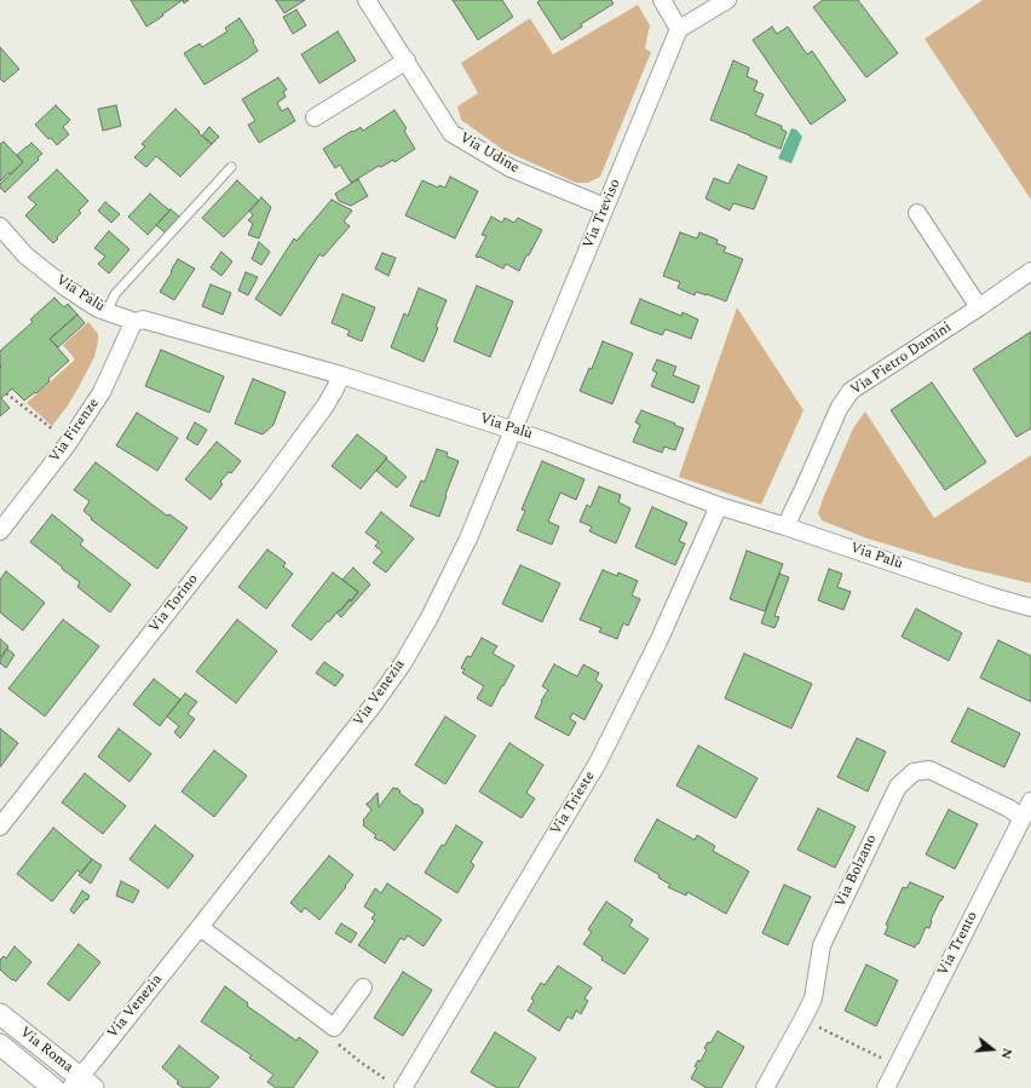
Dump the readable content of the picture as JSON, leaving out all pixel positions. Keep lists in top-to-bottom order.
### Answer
{
  "streets": {
    "street": [
      "Via Udine",
      "Via Treviso",
      "Via Palù",
      "Via Pietro Damini",
      "Via Firenze",
      "Via Torino",
      "Via Venezia",
      "Via Trieste",
      "Via Bolzano",
      "Via Trento",
      "Via Roma"
    ]
  },
  "crossings": [
    ["Via Udine", "Via Treviso"],
    ["Via Treviso", "Via Palù"],
    ["Via Treviso", "Via Venezia"],
    ["Via Palù", "Via Pietro Damini"],
    ["Via Palù", "Via Firenze"],
    ["Via Palù", "Via Torino"],
    ["Via Palù", "Via Venezia"],
    ["Via Palù", "Via Trieste"],
    ["Via Venezia", "Via Roma"],
    ["Via Bolzano", "Via Trento"]
  ],
  "north": "right"
}
